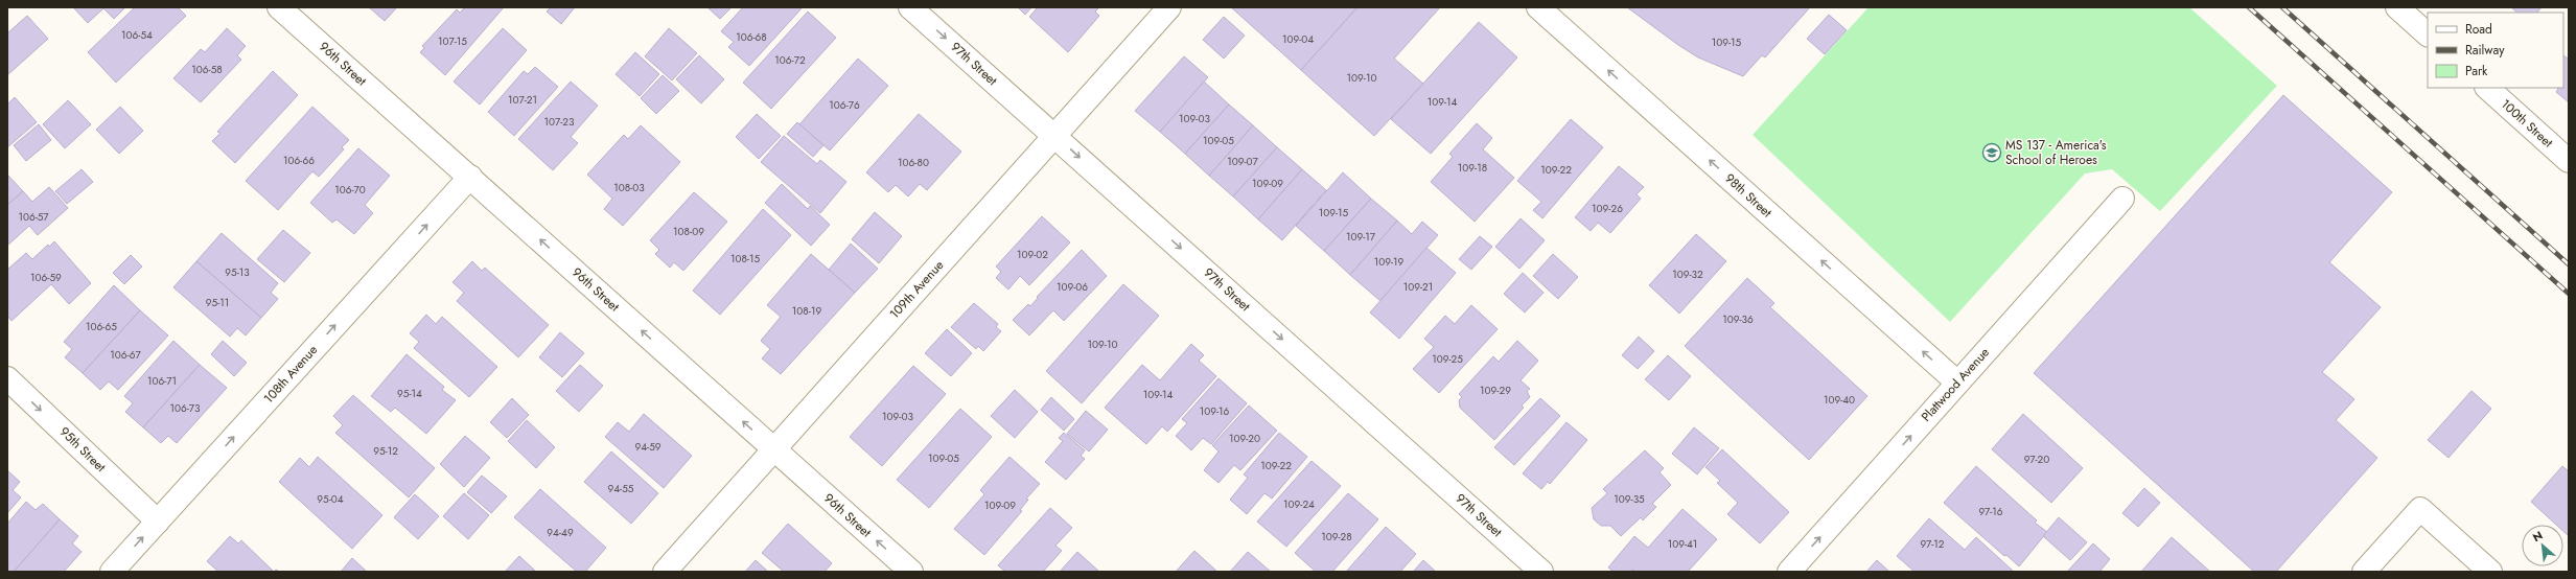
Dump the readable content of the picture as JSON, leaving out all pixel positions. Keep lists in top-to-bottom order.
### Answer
{
  "streets": {
    "street": [
      "96th Street",
      "97th Street",
      "100th Street",
      "98th Street",
      "109th Avenue",
      "108th Avenue",
      "Plattwood Avenue",
      "95th Street"
    ]
  },
  "crossings": [
    ["96th Street", "109th Avenue"],
    ["96th Street", "108th Avenue"],
    ["97th Street", "109th Avenue"],
    ["98th Street", "Plattwood Avenue"],
    ["108th Avenue", "95th Street"]
  ],
  "one_way": [
    "96th Street",
    "97th Street",
    "98th Street",
    "108th Avenue",
    "Plattwood Avenue",
    "95th Street"
  ],
  "places": {
    "school or university": ["MS 137 - America's School of Heroes"]
  },
  "house_numbers": [
    "106-54",
    "106-68",
    "109-04",
    "107-15",
    "109-15",
    "106-72",
    "106-58",
    "109-10",
    "107-21",
    "109-14",
    "106-76",
    "109-03",
    "107-23",
    "109-05",
    "106-66",
    "109-07",
    "106-80",
    "109-18",
    "109-22",
    "109-09",
    "108-03",
    "106-70",
    "109-26",
    "109-15",
    "106-57",
    "108-09",
    "109-17",
    "109-02",
    "108-15",
    "109-19",
    "95-13",
    "109-32",
    "106-59",
    "109-06",
    "109-21",
    "95-11",
    "108-19",
    "109-36",
    "106-65",
    "109-10",
    "106-67",
    "109-25",
    "106-71",
    "109-29",
    "95-14",
    "109-14",
    "109-40",
    "106-73",
    "109-16",
    "109-03",
    "109-20",
    "94-59",
    "95-12",
    "109-05",
    "97-20",
    "109-22",
    "94-55",
    "95-04",
    "109-35",
    "109-24",
    "109-09",
    "97-16",
    "94-49",
    "109-28",
    "109-41",
    "97-12"
  ],
  "legend": ["Road", "Railway", "Park"],
  "north": "top left"
}
